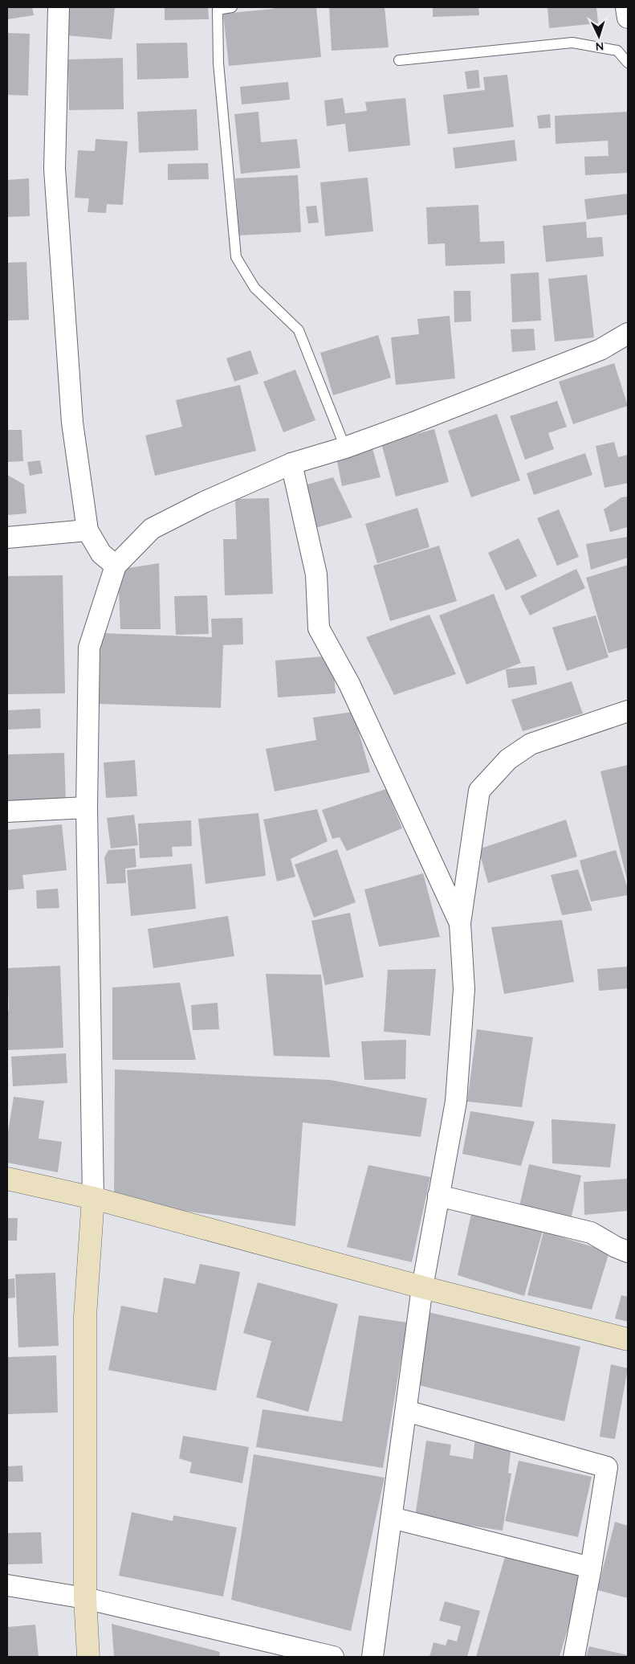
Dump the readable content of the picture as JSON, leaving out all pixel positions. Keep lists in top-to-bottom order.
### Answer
{
  "north": "bottom"
}
